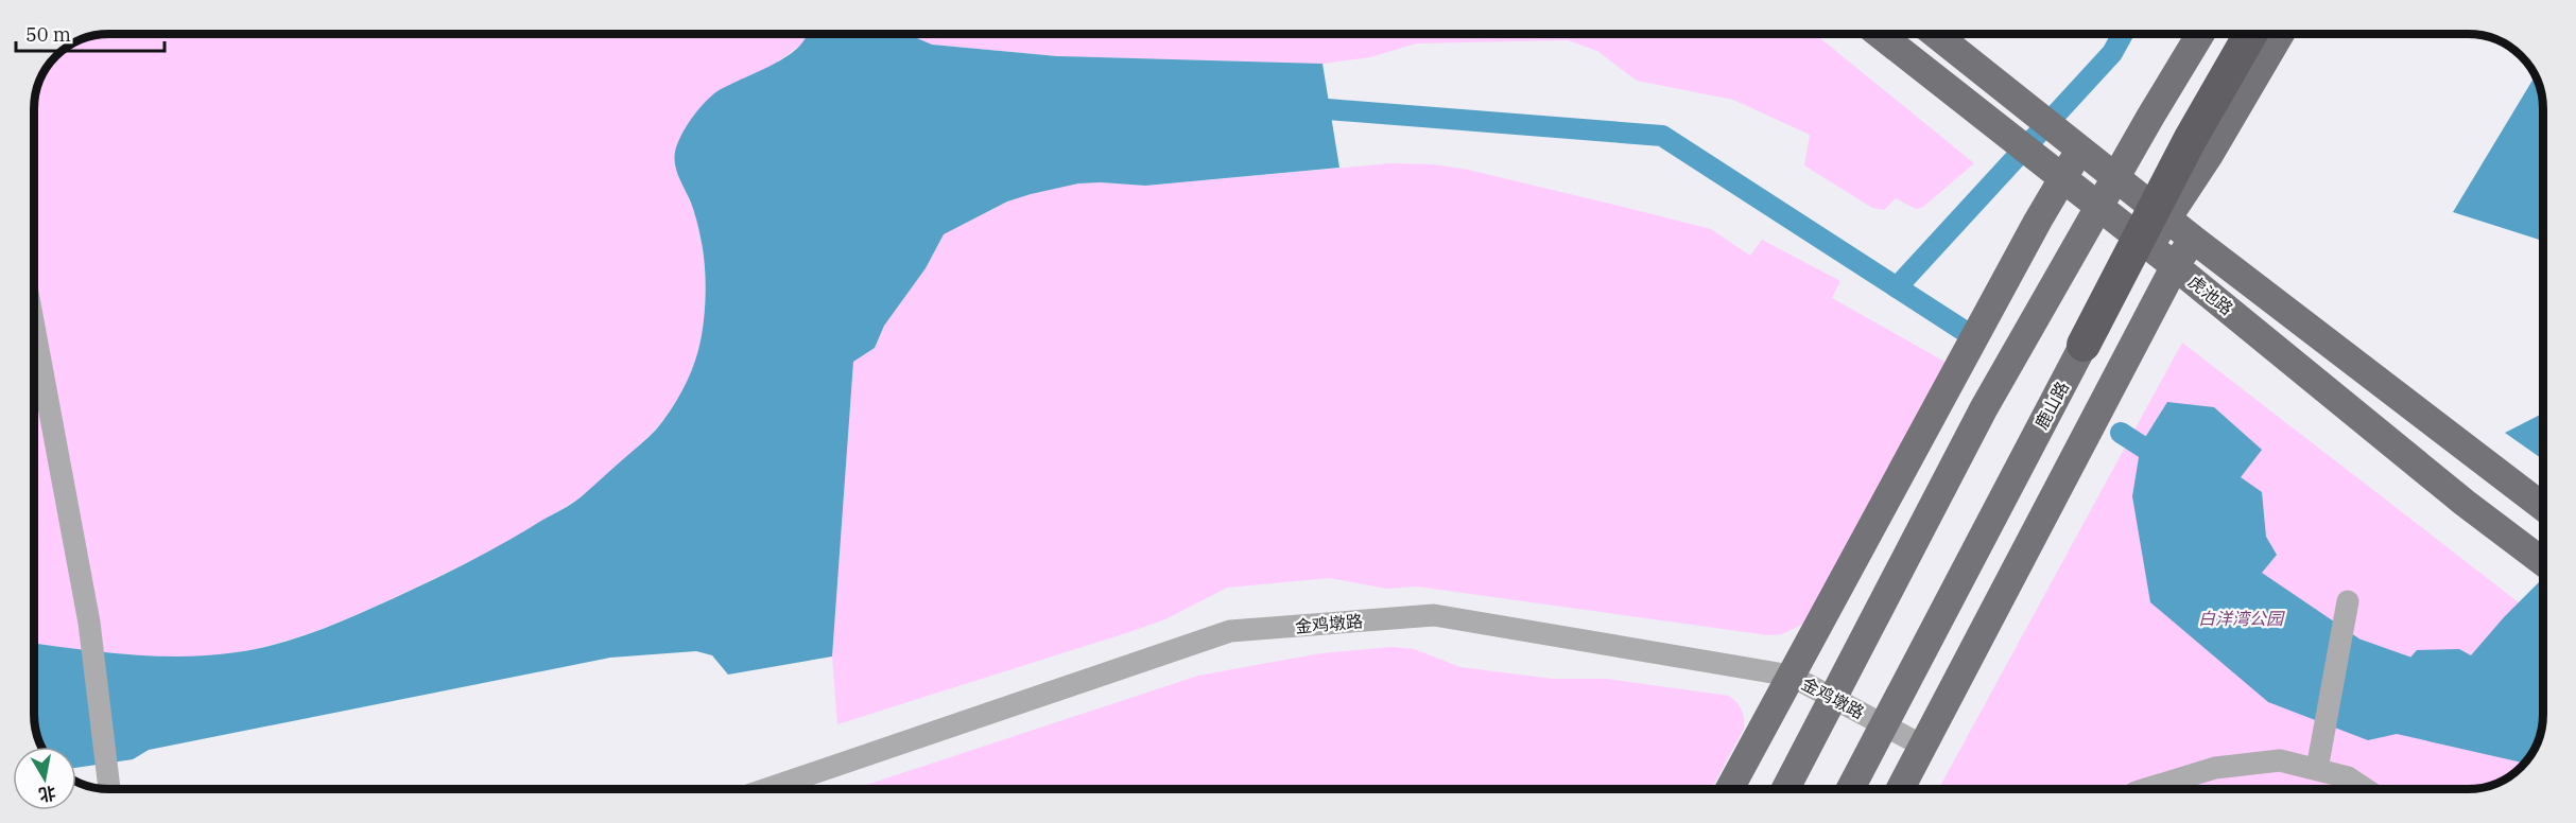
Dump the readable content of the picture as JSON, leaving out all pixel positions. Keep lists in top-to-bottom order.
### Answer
{
  "streets": {
    "main road": ["虎池路", "鹿山路"],
    "street": ["金鸡墩路"]
  },
  "parks": ["白洋湾公园"],
  "scale_bar": "50 m",
  "north": "bottom"
}
